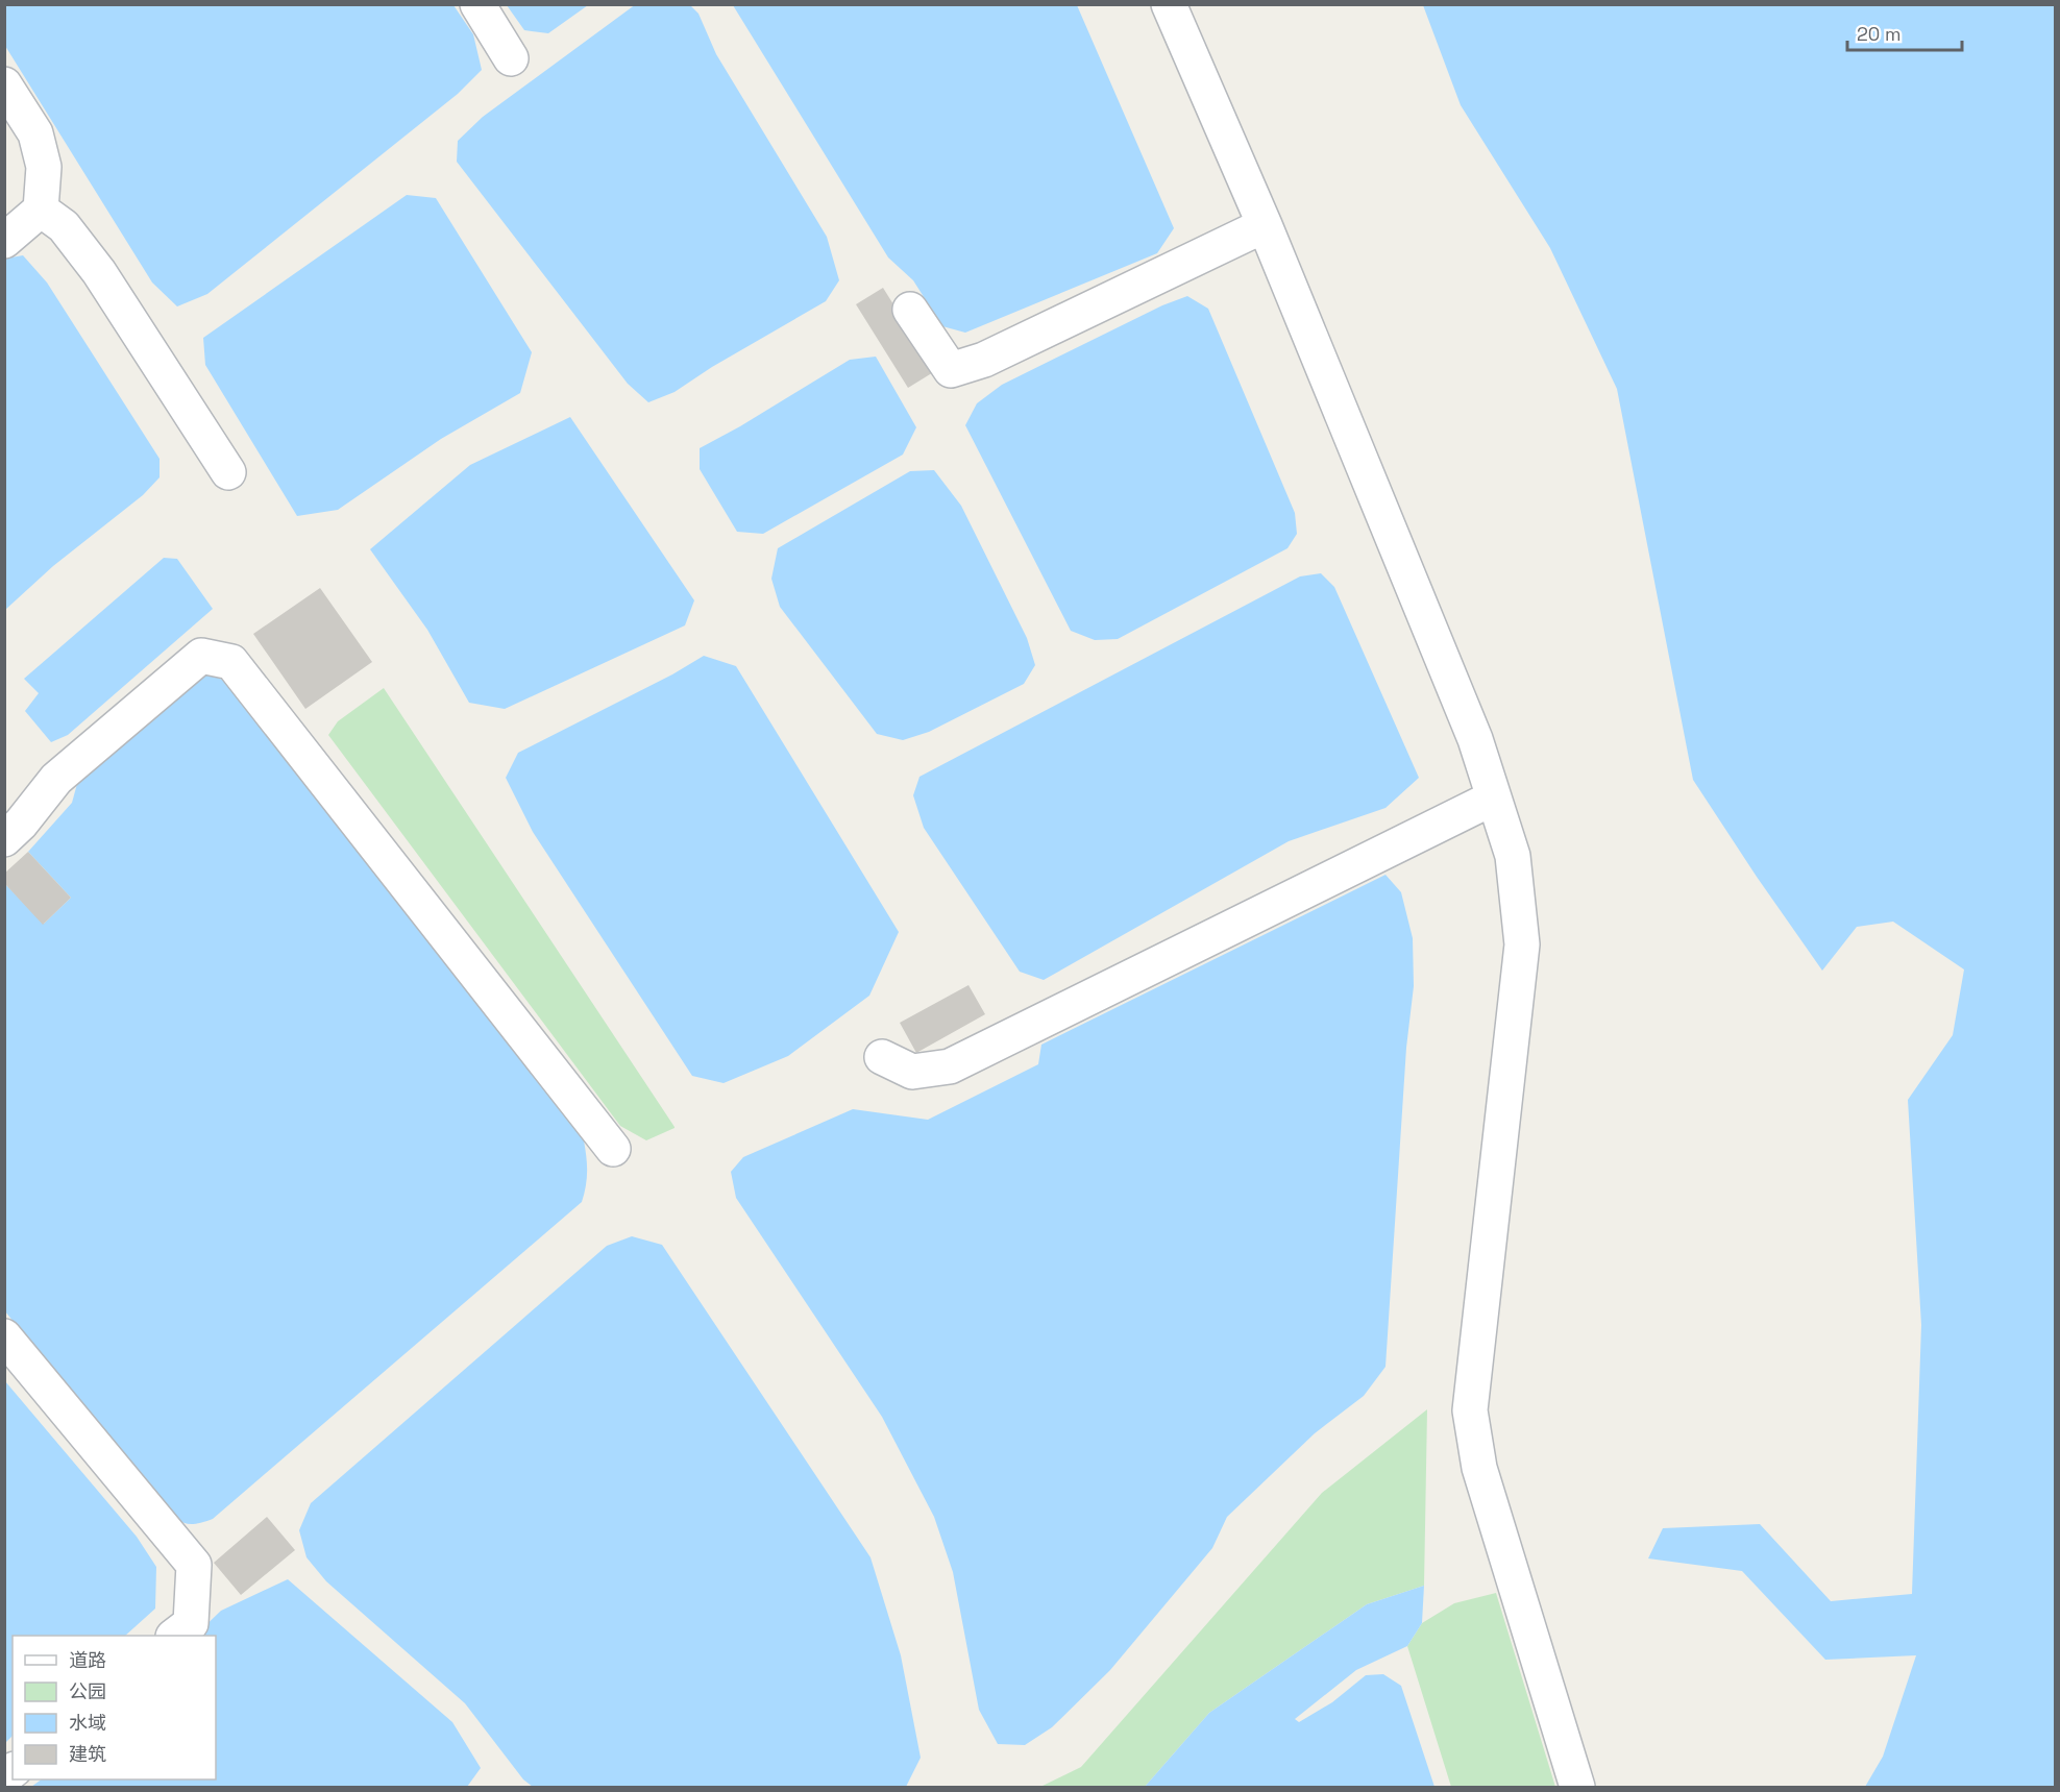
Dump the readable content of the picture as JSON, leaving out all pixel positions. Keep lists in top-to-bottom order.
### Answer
{
  "legend": [
    "道路",
    "公园",
    "水域",
    "建筑"
  ],
  "scale_bar": "20 m"
}
